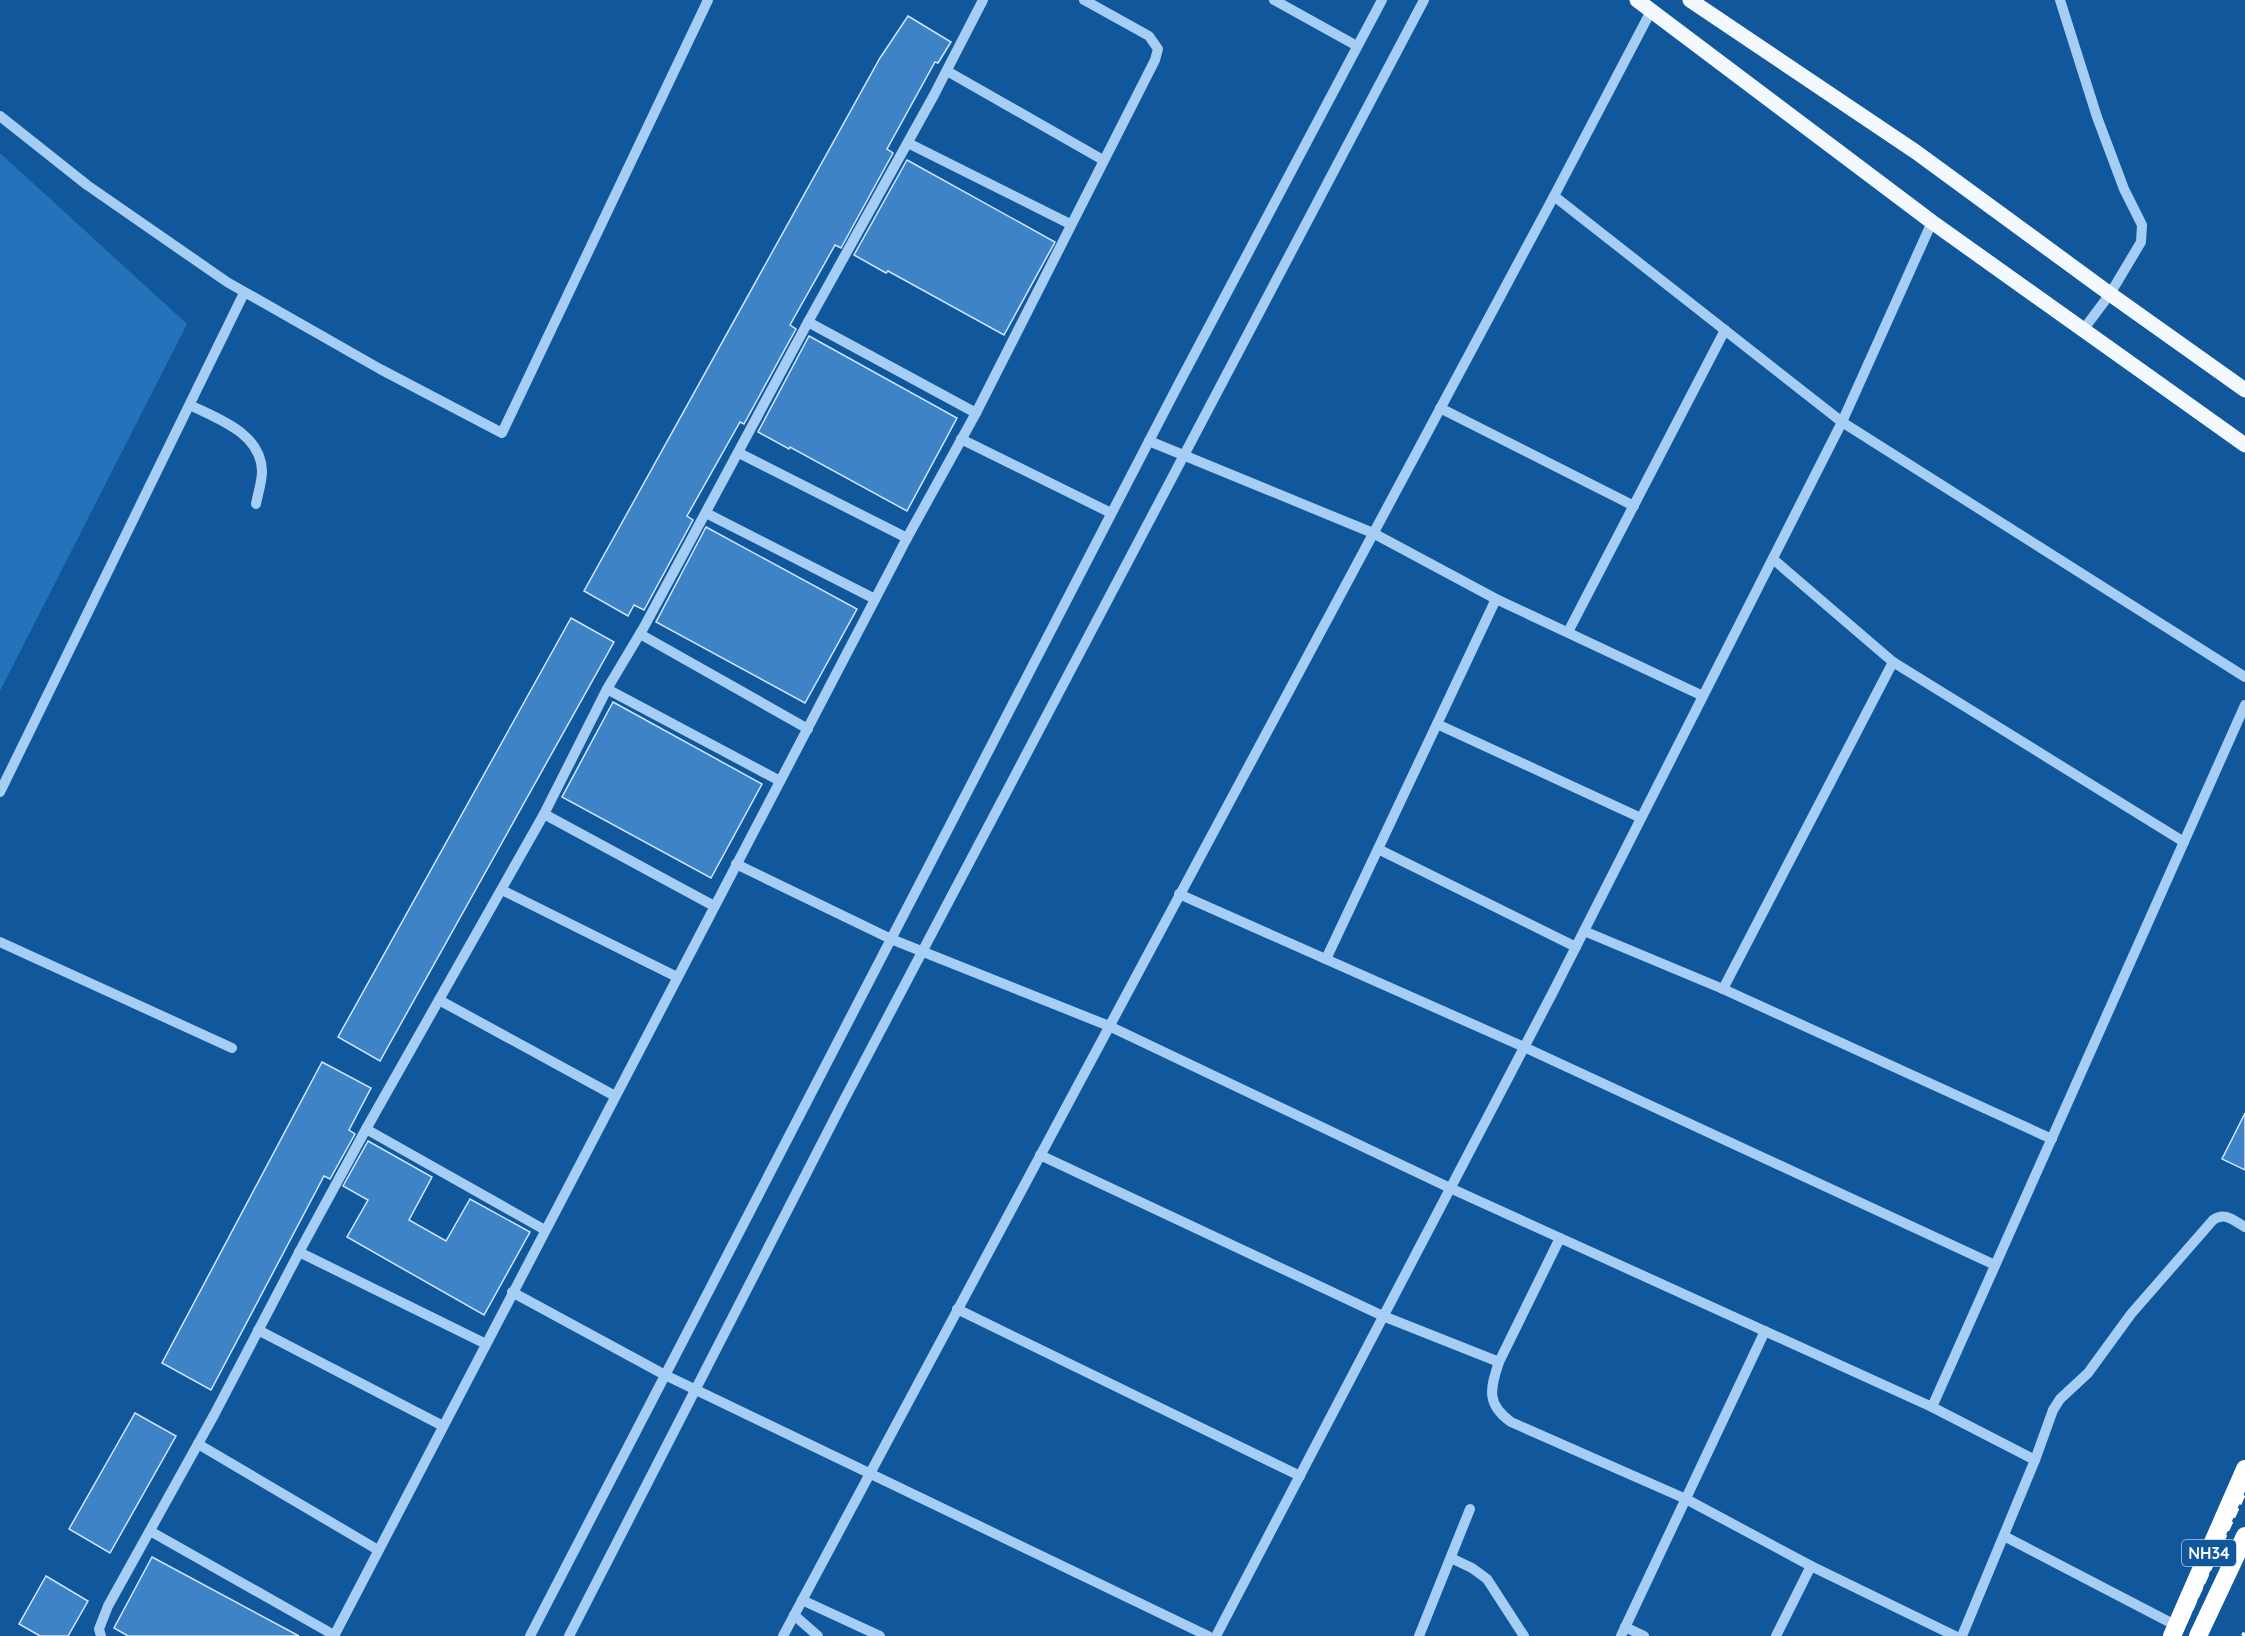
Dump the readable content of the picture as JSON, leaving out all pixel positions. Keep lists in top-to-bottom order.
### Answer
{
  "streets": {
    "highway": ["NH34"]
  }
}
